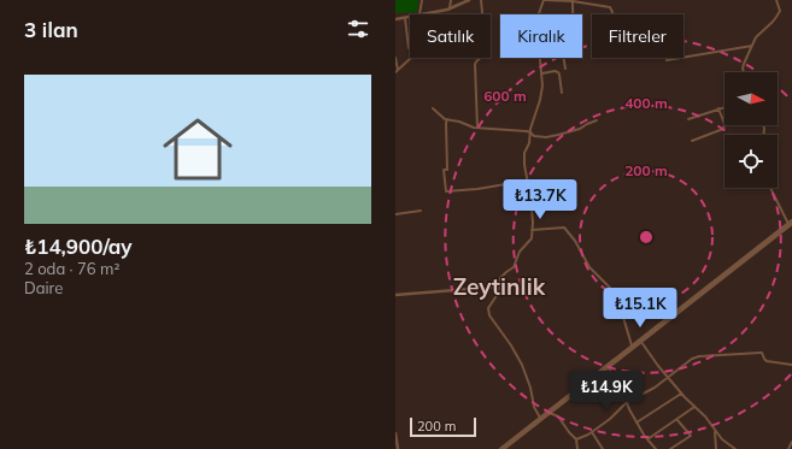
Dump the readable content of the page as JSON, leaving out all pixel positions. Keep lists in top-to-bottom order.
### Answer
{
  "districts": ["Zeytinlik"],
  "scale_bar": "200 m",
  "north": "right",
  "page": {
    "heading": "3 ilan",
    "chip": ["Satılık", "Kiralık", "Filtreler"],
    "list": [
      {
        "name": "₺14,900/ay",
        "note": "2 oda · 76 m² · Daire"
      }
    ],
    "price": ["₺13.7K", "₺15.1K", "₺14.9K"],
    "scale": "200 m"
  },
  "rings": ["600 m", "400 m", "200 m"]
}
